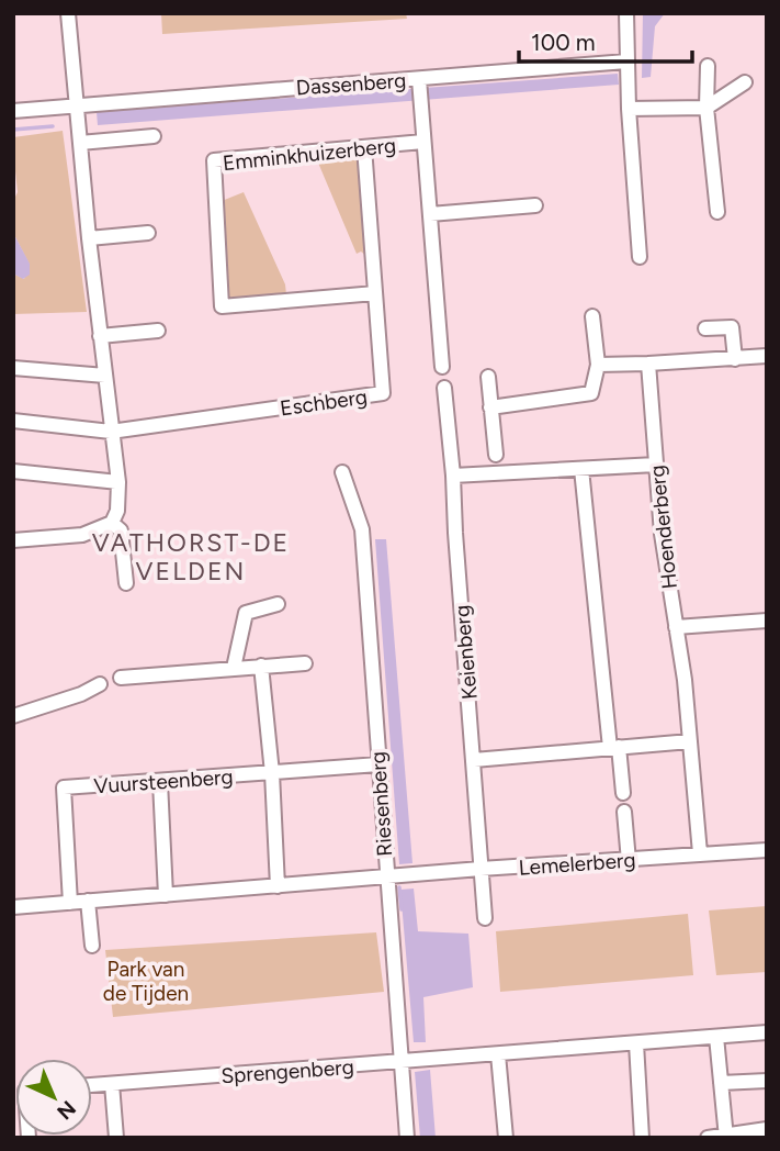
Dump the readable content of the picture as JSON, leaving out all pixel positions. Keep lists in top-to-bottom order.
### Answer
{
  "streets": {
    "street": [
      "Dassenberg",
      "Emminkhuizerberg",
      "Eschberg",
      "Hoenderberg",
      "Keienberg",
      "Vuursteenberg",
      "Riesenberg",
      "Lemelerberg",
      "Sprengenberg"
    ]
  },
  "crossings": [
    ["Emminkhuizerberg", "Eschberg"],
    ["Hoenderberg", "Lemelerberg"],
    ["Keienberg", "Lemelerberg"],
    ["Vuursteenberg", "Riesenberg"],
    ["Vuursteenberg", "Lemelerberg"],
    ["Riesenberg", "Lemelerberg"],
    ["Riesenberg", "Sprengenberg"]
  ],
  "districts": ["VATHORST-DE VELDEN"],
  "parks": ["Park van de Tijden"],
  "scale_bar": "100 m",
  "north": "bottom right"
}
